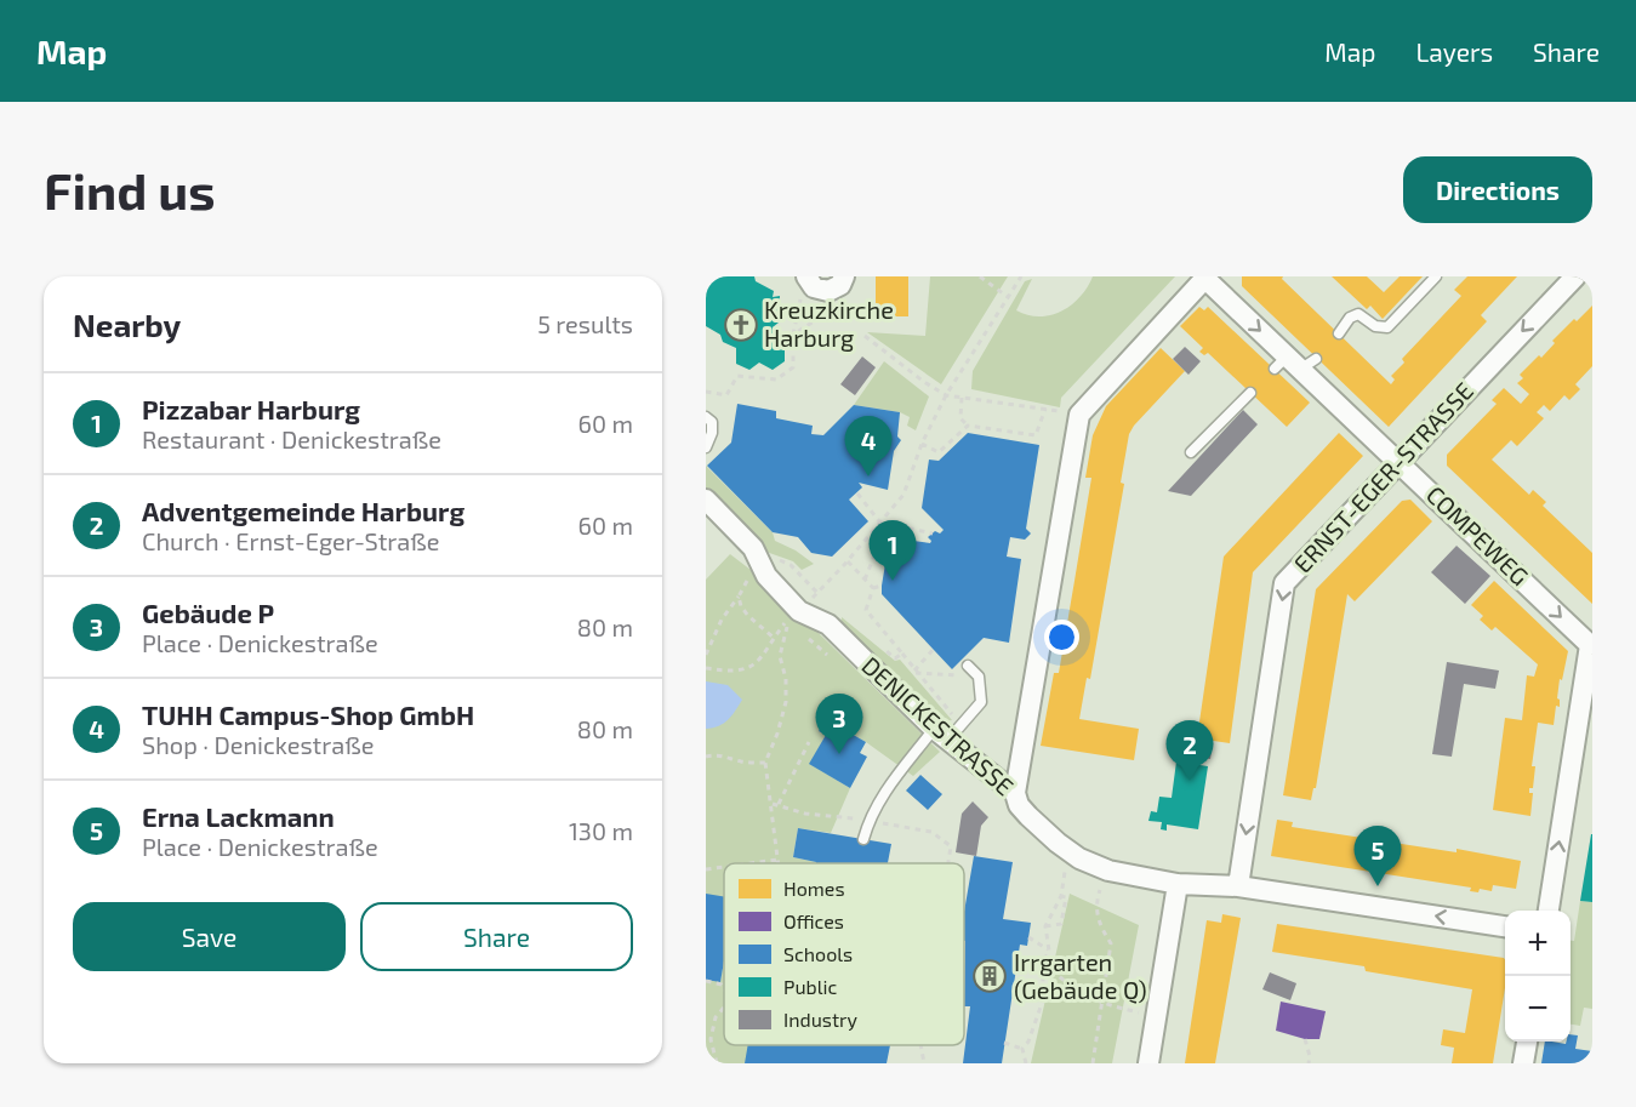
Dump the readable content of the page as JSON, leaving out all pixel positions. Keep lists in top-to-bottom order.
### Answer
{
  "streets": {
    "street": ["ERNST-EGER-STRASSE", "COMPEWEG", "DENICKESTRASSE"]
  },
  "crossings": [
    ["ERNST-EGER-STRASSE", "COMPEWEG"],
    ["ERNST-EGER-STRASSE", "DENICKESTRASSE"]
  ],
  "one_way": ["ERNST-EGER-STRASSE", "COMPEWEG"],
  "places": {
    "church": ["Kreuzkirche Harburg"],
    "building": ["Irrgarten (Gebäude Q)"]
  },
  "legend": [
    "Homes",
    "Offices",
    "Schools",
    "Public",
    "Industry"
  ],
  "page": {
    "header": "Map",
    "nav": ["Map", "Layers", "Share"],
    "buttons": [
      "Directions",
      ["Save", "Share"]
    ],
    "title": "Find us",
    "heading": ["Nearby", "5 results"],
    "list": [
      {
        "mark": "1",
        "name": "Pizzabar Harburg",
        "note": "Restaurant · Denickestraße",
        "value": "60 m"
      },
      {
        "mark": "2",
        "name": "Adventgemeinde Harburg",
        "note": "Church · Ernst-Eger-Straße",
        "value": "60 m"
      },
      {
        "mark": "3",
        "name": "Gebäude P",
        "note": "Place · Denickestraße",
        "value": "80 m"
      },
      {
        "mark": "4",
        "name": "TUHH Campus-Shop GmbH",
        "note": "Shop · Denickestraße",
        "value": "80 m"
      },
      {
        "mark": "5",
        "name": "Erna Lackmann",
        "note": "Place · Denickestraße",
        "value": "130 m"
      }
    ],
    "pins": [
      "4",
      "1",
      "3",
      "2",
      "5"
    ],
    "map_buttons": ["+", "−"]
  }
}
